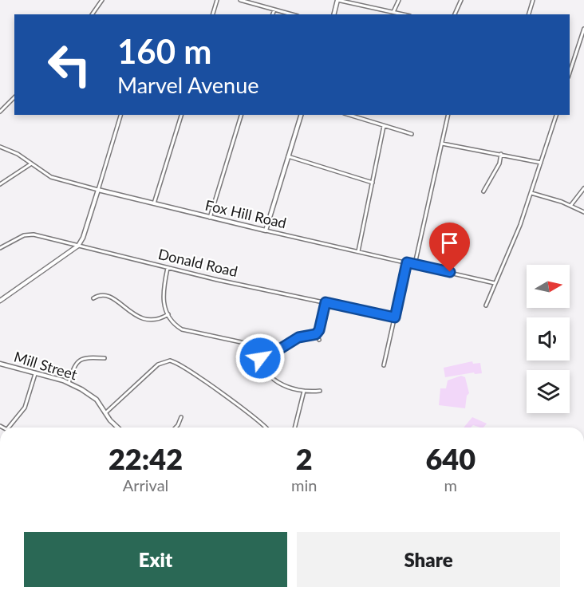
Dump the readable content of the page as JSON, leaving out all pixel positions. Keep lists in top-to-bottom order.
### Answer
{
  "streets": {
    "street": ["Fox Hill Road", "Donald Road", "Mill Street"]
  },
  "north": "right",
  "page": {
    "turn": ["160 m", "Marvel Avenue"],
    "eta": [
      "22:42",
      "Arrival",
      "2",
      "min",
      "640",
      "m"
    ],
    "buttons": ["Exit", "Share"]
  }
}
